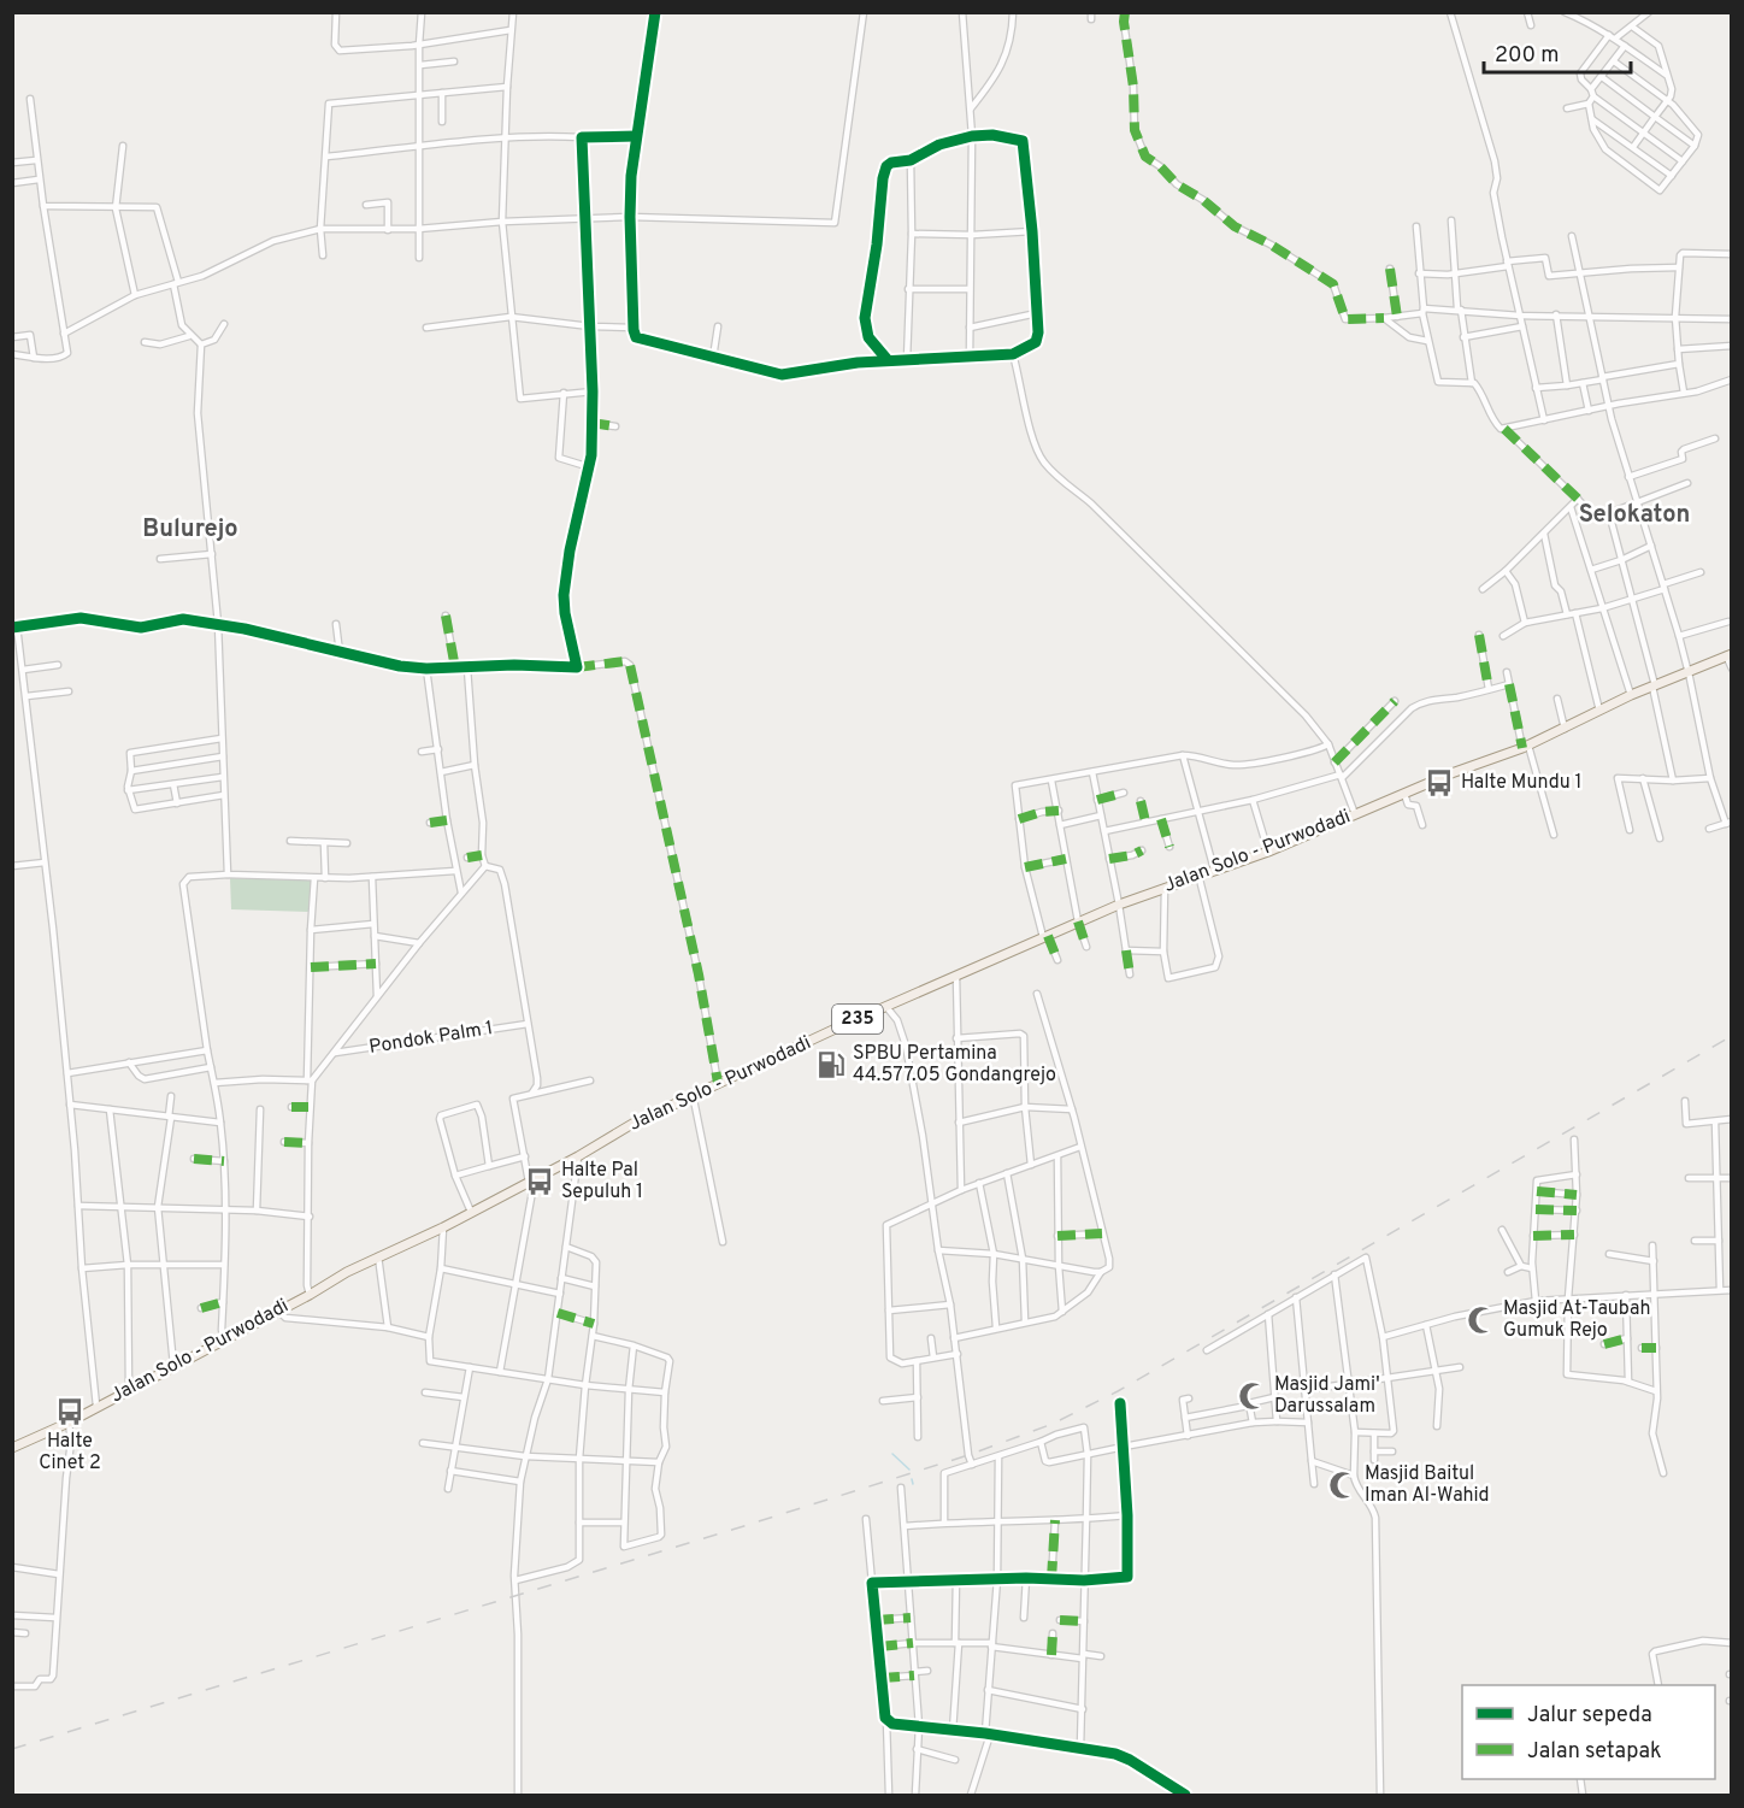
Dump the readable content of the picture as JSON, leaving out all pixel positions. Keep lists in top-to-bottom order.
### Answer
{
  "streets": {
    "main road": ["Jalan Solo - Purwodadi", "235"],
    "street": ["Pondok Palm 1"]
  },
  "districts": ["Selokaton", "Bulurejo"],
  "places": {
    "bus stop": ["Halte Mundu 1", "Halte Pal Sepuluh 1", "Halte Cinet 2"],
    "fuel station": ["SPBU Pertamina 44.577.05 Gondangrejo"],
    "mosque": ["Masjid At-Taubah Gumuk Rejo", "Masjid Jami' Darussalam", "Masjid Baitul Iman Al-Wahid"]
  },
  "legend": ["Jalur sepeda", "Jalan setapak"],
  "scale_bar": "200 m"
}
